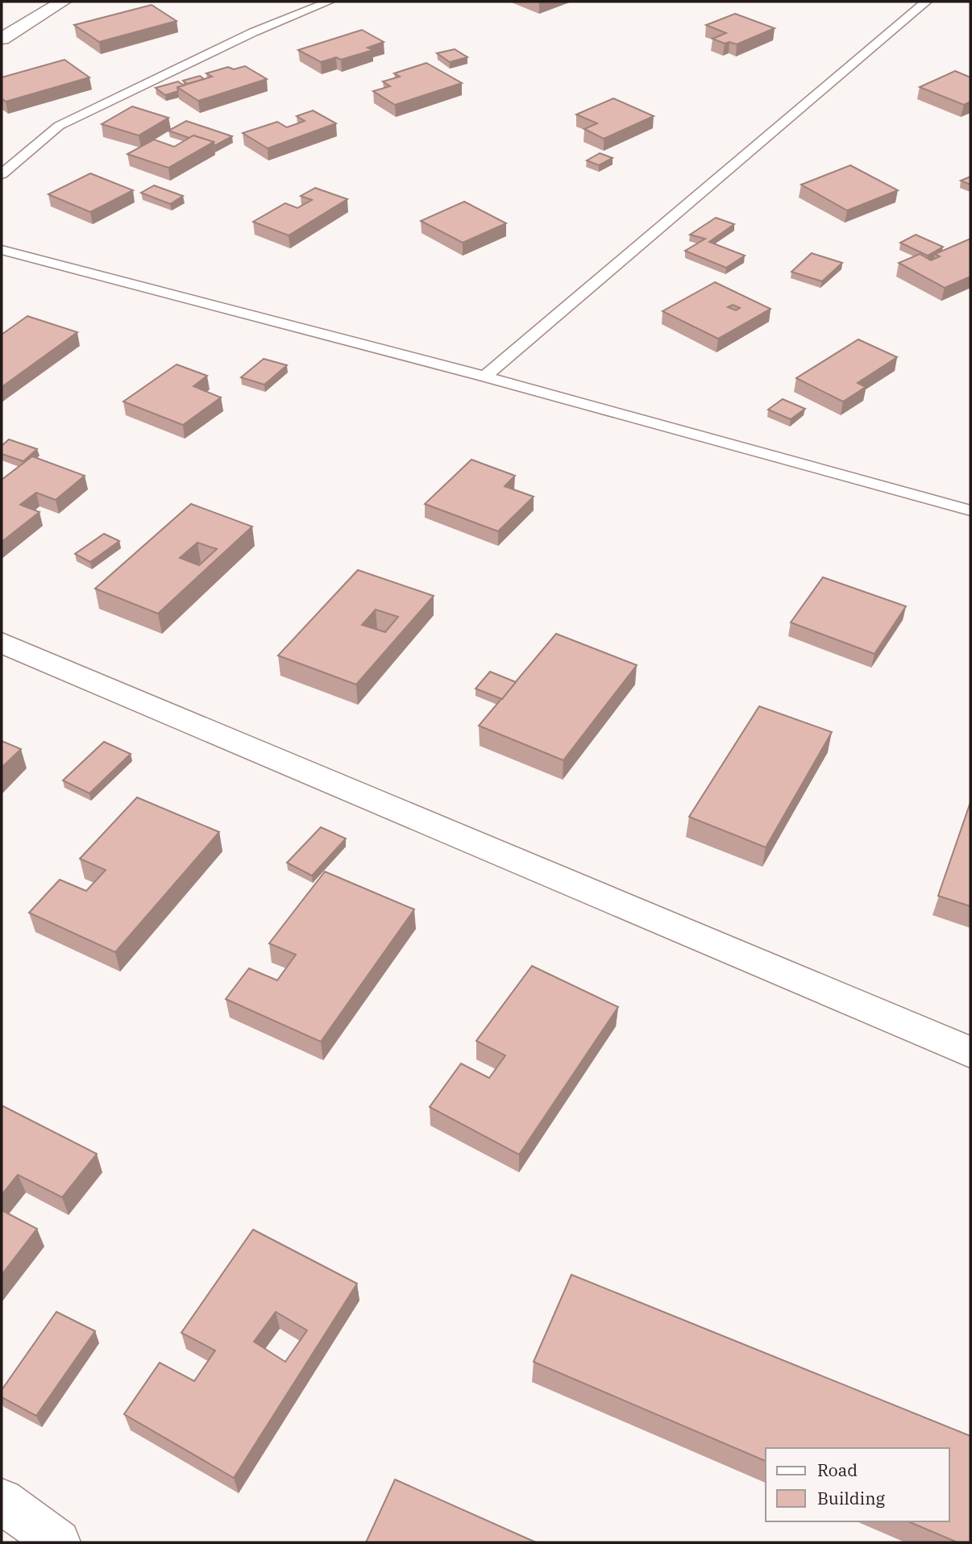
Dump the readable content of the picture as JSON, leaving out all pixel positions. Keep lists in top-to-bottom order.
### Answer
{
  "legend": ["Road", "Building"]
}
